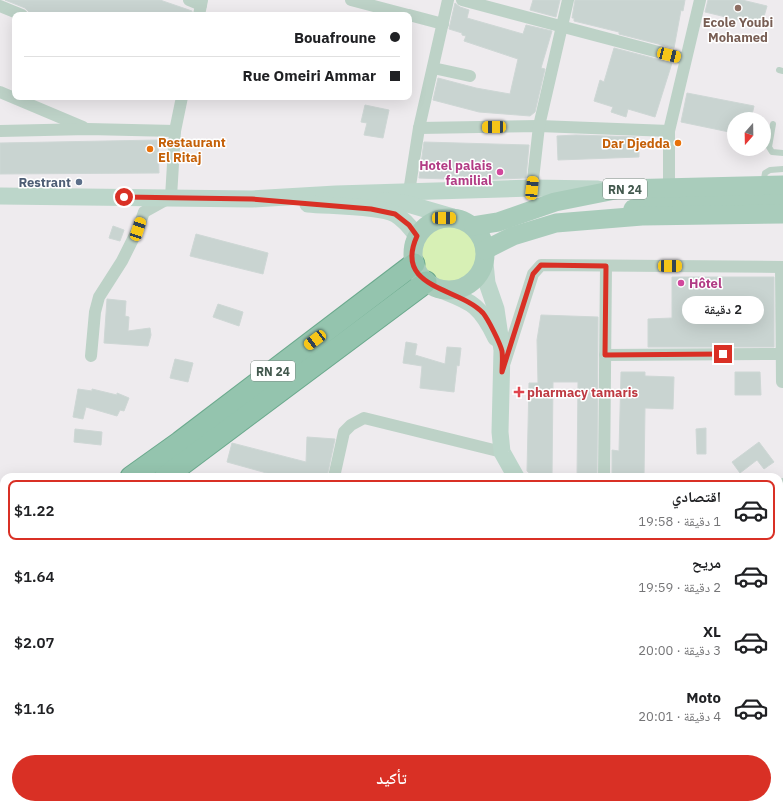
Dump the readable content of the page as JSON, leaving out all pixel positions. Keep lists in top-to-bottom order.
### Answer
{
  "streets": {
    "highway": ["RN 24"]
  },
  "places": {
    "other": [
      "Ecole Youbi Mohamed",
      "Dar Djedda",
      "Restaurant El Ritaj",
      "Hotel palais familial",
      "Restrant",
      "Hôtel"
    ],
    "health": ["pharmacy tamaris"]
  },
  "north": "bottom",
  "page": {
    "banner": ["Bouafroune", "Rue Omeiri Ammar"],
    "bubble": "2 دقيقة",
    "list": [
      {
        "name": "اقتصادي",
        "note": "1 دقيقة · 19:58",
        "value": "$1.22"
      },
      {
        "name": "مريح",
        "note": "2 دقيقة · 19:59",
        "value": "$1.64"
      },
      {
        "name": "XL",
        "note": "3 دقيقة · 20:00",
        "value": "$2.07"
      },
      {
        "name": "Moto",
        "note": "4 دقيقة · 20:01",
        "value": "$1.16"
      }
    ],
    "buttons": "تأكيد"
  }
}
